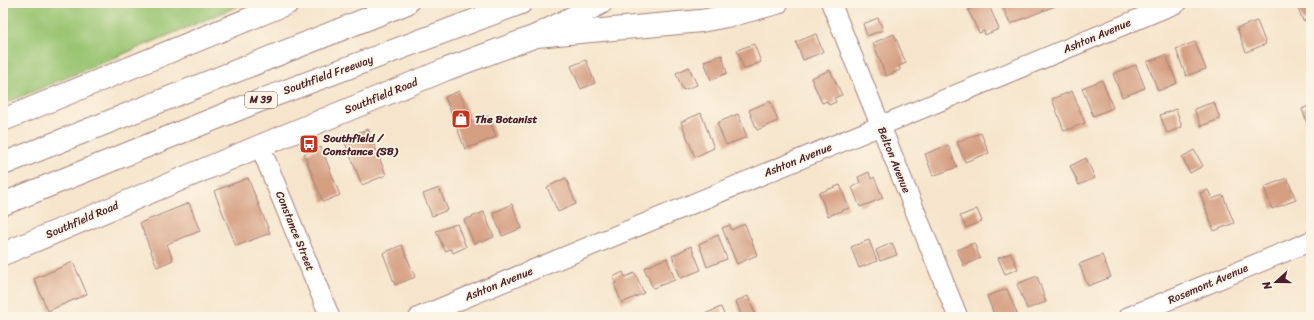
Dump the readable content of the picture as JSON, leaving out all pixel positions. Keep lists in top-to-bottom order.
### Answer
{
  "streets": {
    "main road": ["Southfield Freeway", "Southfield Road", "M 39"],
    "street": [
      "Ashton Avenue",
      "Belton Avenue",
      "Constance Street",
      "Rosemont Avenue"
    ]
  },
  "crossings": [
    ["Ashton Avenue", "Belton Avenue"],
    ["Southfield Road", "Constance Street"]
  ],
  "places": {
    "shop": ["The Botanist"],
    "bus stop": ["Southfield / Constance (SB)"]
  },
  "north": "left"
}
